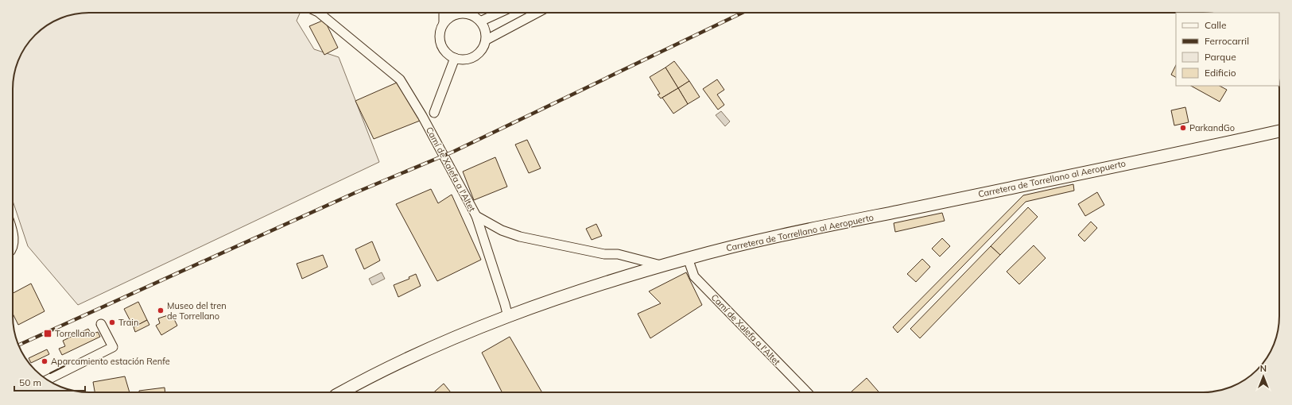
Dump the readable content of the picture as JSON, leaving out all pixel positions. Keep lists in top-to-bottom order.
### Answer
{
  "streets": {
    "street": ["Camí de Xalefa a l'Altet", "Carretera de Torrellano al Aeropuerto"]
  },
  "crossings": [
    ["Camí de Xalefa a l'Altet", "Carretera de Torrellano al Aeropuerto"]
  ],
  "places": {
    "other": [
      "ParkandGo",
      "Museo del tren de Torrellano",
      "Train",
      "Aparcamiento estación Renfe"
    ],
    "transit": ["Torrellano"]
  },
  "legend": [
    "Calle",
    "Ferrocarril",
    "Parque",
    "Edificio"
  ],
  "scale_bar": "50 m",
  "north": "top"
}
